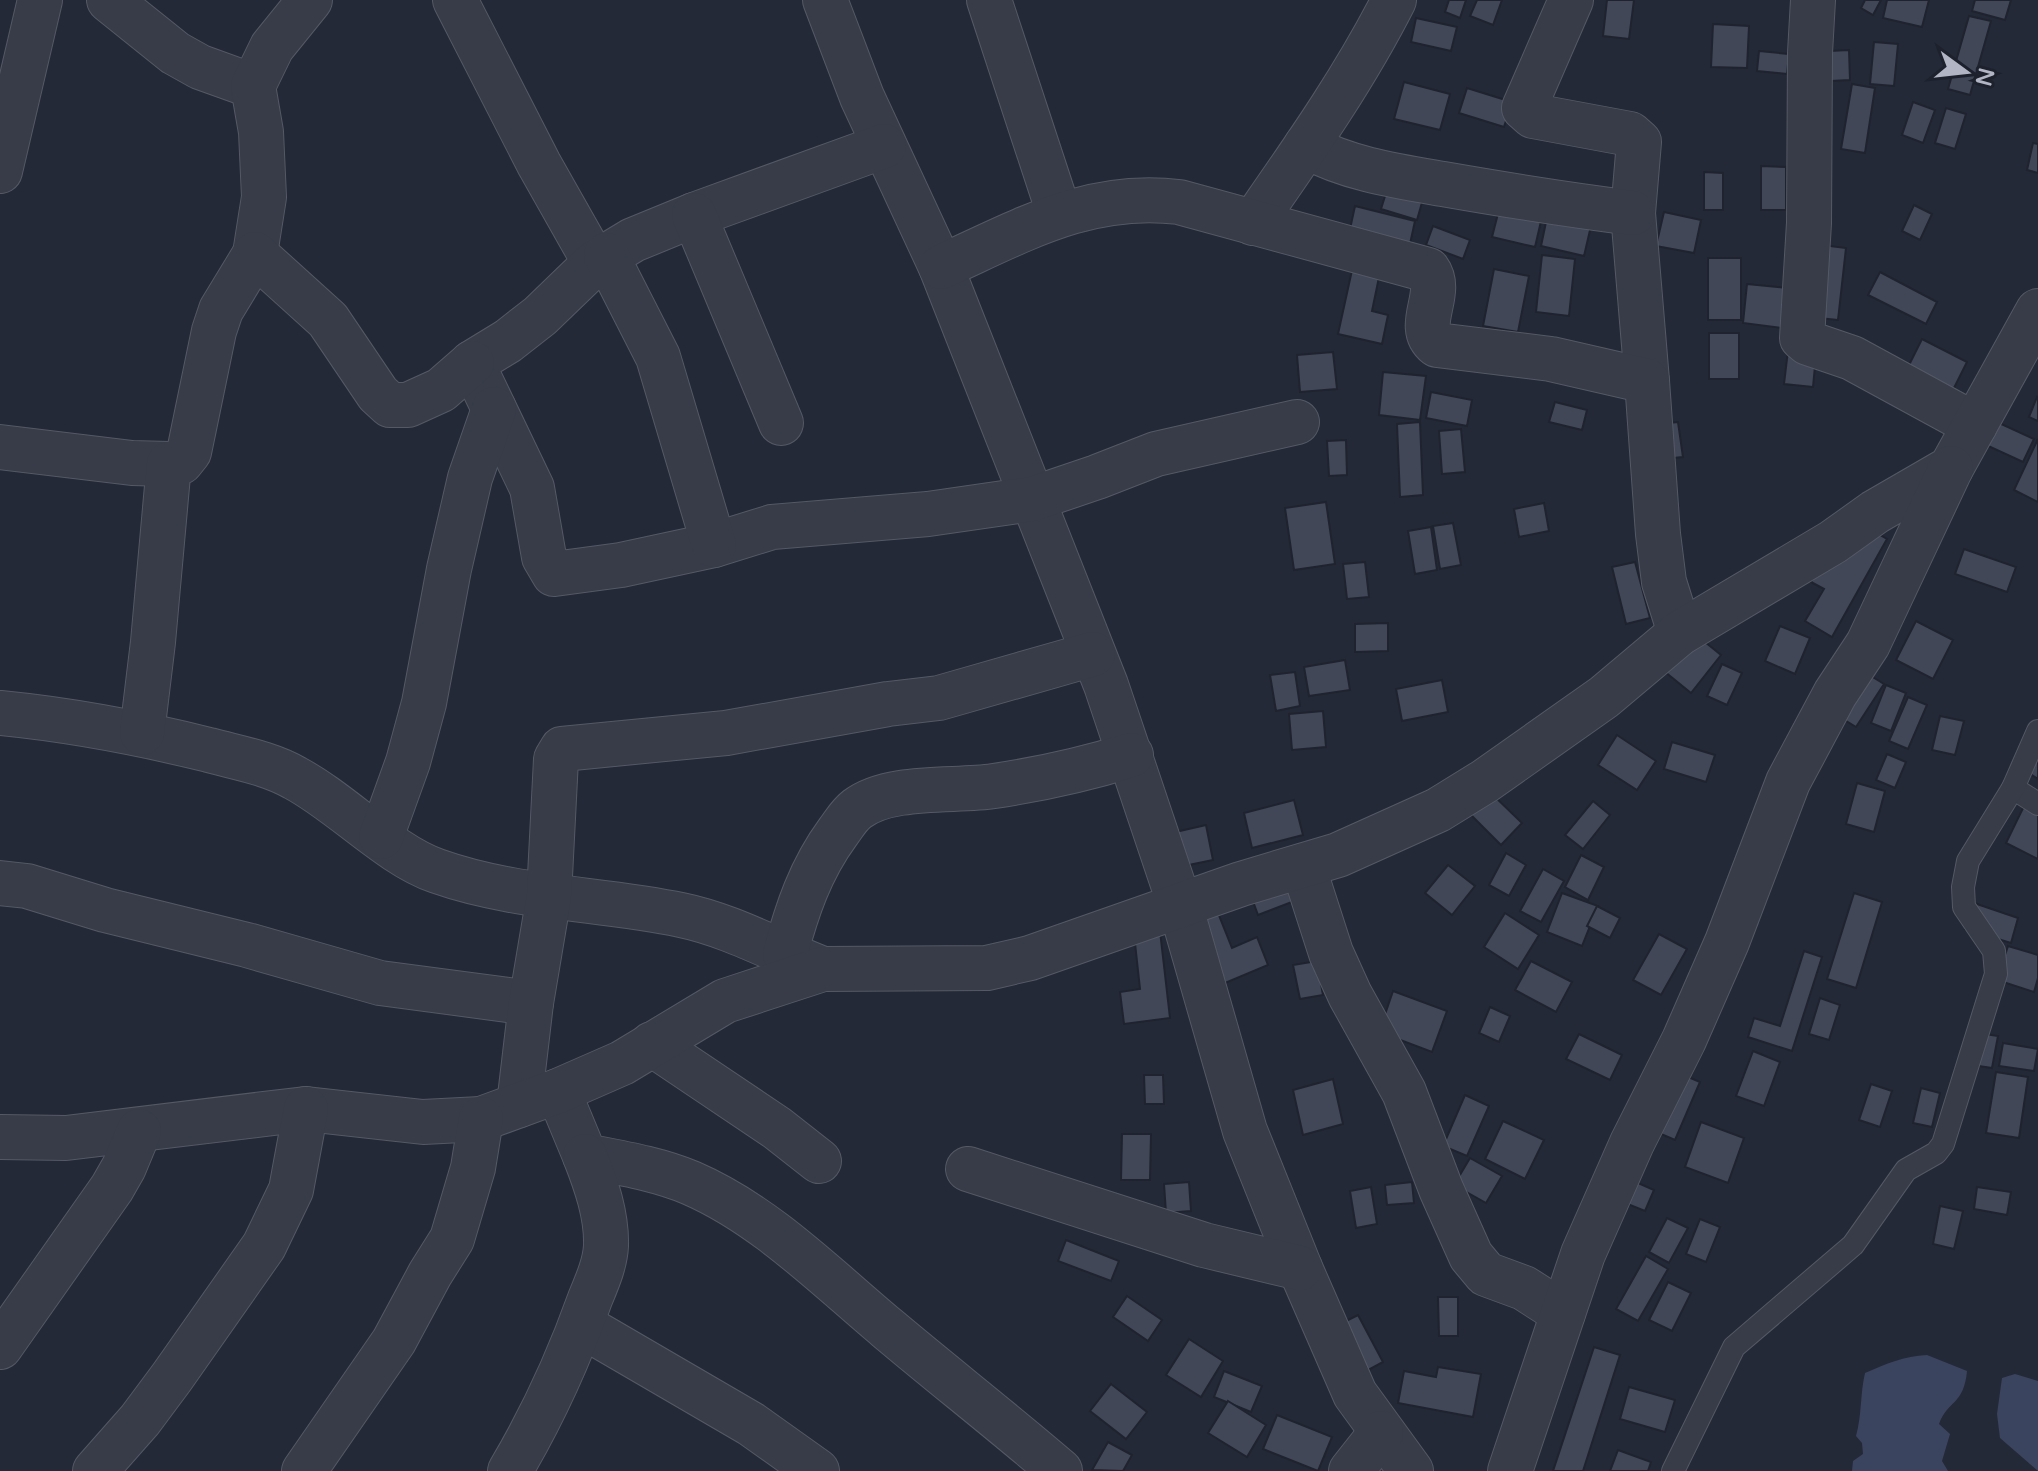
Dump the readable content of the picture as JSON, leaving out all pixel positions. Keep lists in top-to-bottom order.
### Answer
{
  "north": "right"
}
